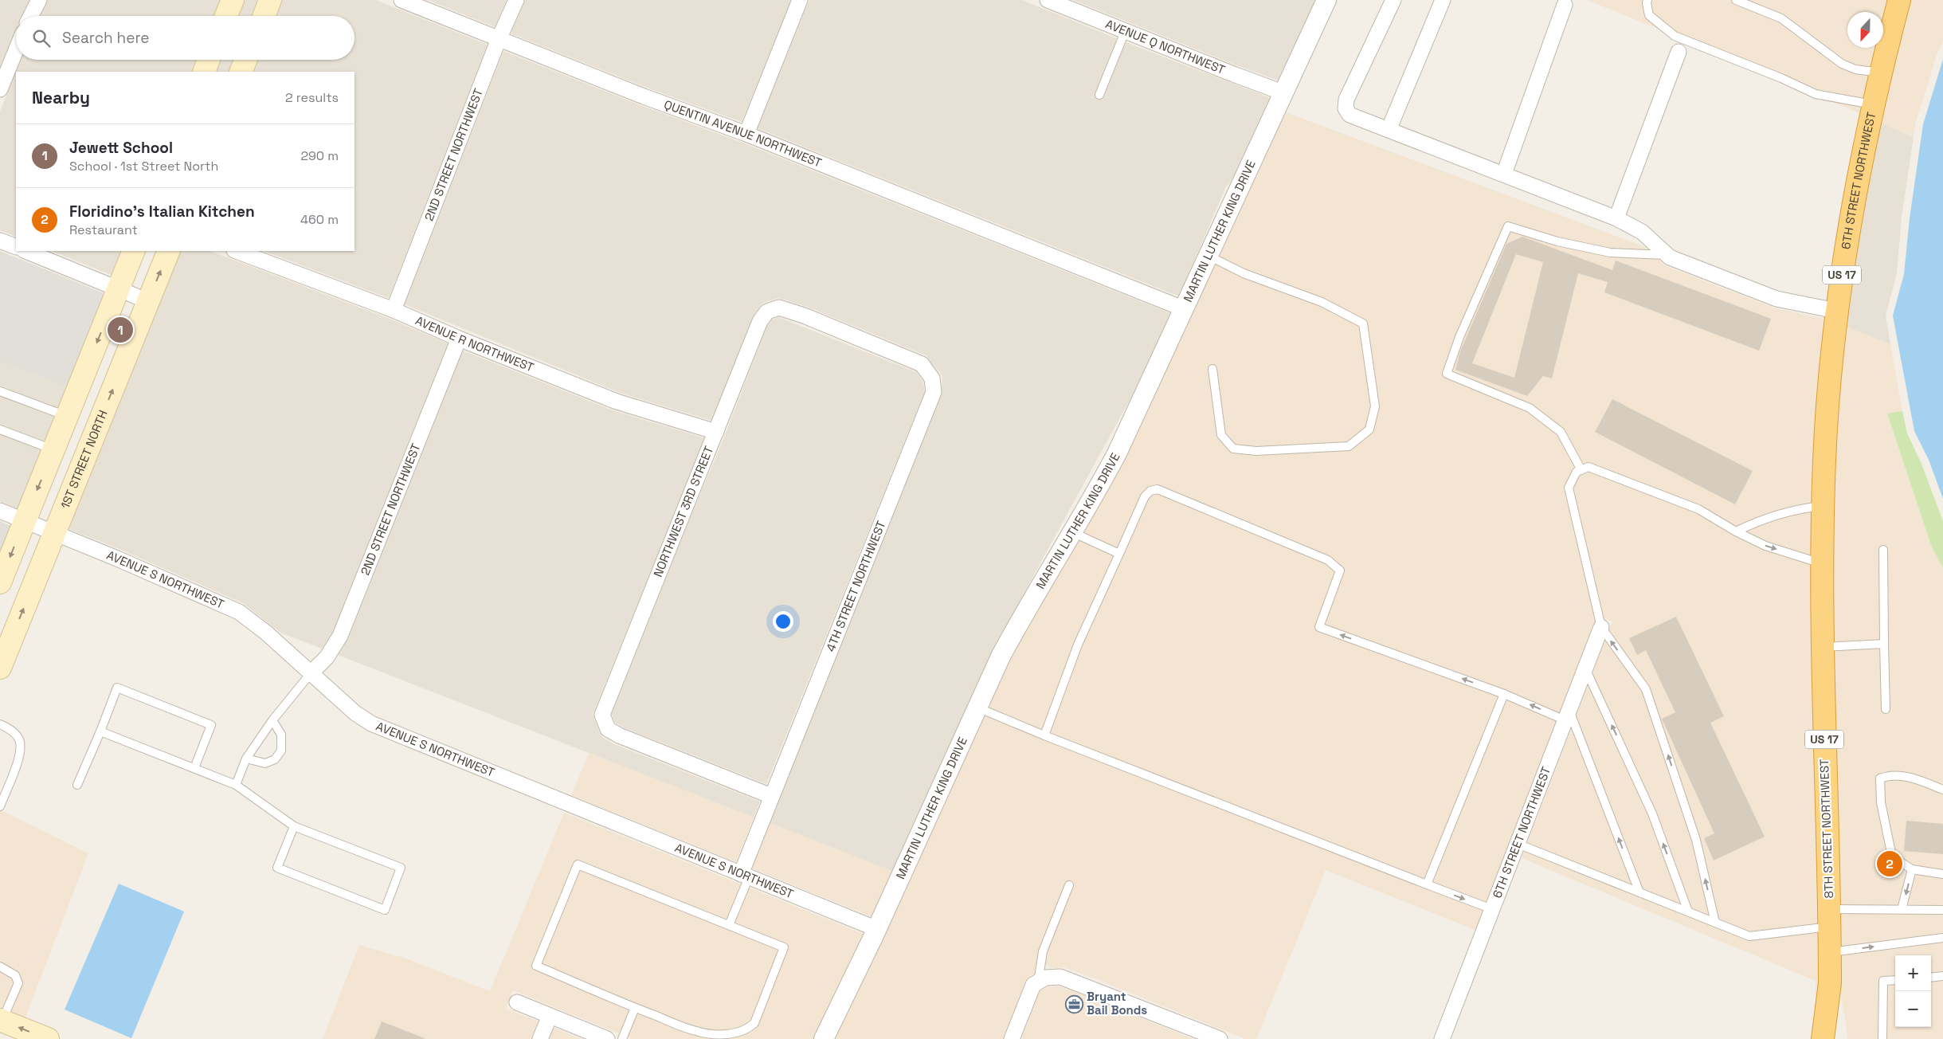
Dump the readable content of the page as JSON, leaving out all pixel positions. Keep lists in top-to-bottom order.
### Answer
{
  "streets": {
    "highway": ["6TH STREET NORTHWEST", "US 17", "8TH STREET NORTHWEST"],
    "main road": ["1ST STREET NORTH"],
    "street": [
      "AVENUE Q NORTHWEST",
      "QUENTIN AVENUE NORTHWEST",
      "2ND STREET NORTHWEST",
      "MARTIN LUTHER KING DRIVE",
      "AVENUE R NORTHWEST",
      "NORTHWEST 3RD STREET",
      "AVENUE S NORTHWEST",
      "4TH STREET NORTHWEST"
    ]
  },
  "crossings": [
    ["AVENUE Q NORTHWEST", "MARTIN LUTHER KING DRIVE"],
    ["QUENTIN AVENUE NORTHWEST", "2ND STREET NORTHWEST"],
    ["QUENTIN AVENUE NORTHWEST", "MARTIN LUTHER KING DRIVE"],
    ["2ND STREET NORTHWEST", "AVENUE R NORTHWEST"],
    ["2ND STREET NORTHWEST", "AVENUE S NORTHWEST"],
    ["6TH STREET NORTHWEST", "8TH STREET NORTHWEST"],
    ["MARTIN LUTHER KING DRIVE", "AVENUE S NORTHWEST"],
    ["AVENUE R NORTHWEST", "NORTHWEST 3RD STREET"],
    ["1ST STREET NORTH", "AVENUE S NORTHWEST"],
    ["NORTHWEST 3RD STREET", "4TH STREET NORTHWEST"],
    ["AVENUE S NORTHWEST", "4TH STREET NORTHWEST"]
  ],
  "places": {
    "office": ["Bryant Bail Bonds"]
  },
  "north": "bottom",
  "page": {
    "search": "Search here",
    "heading": ["Nearby", "2 results"],
    "list": [
      {
        "mark": "1",
        "name": "Jewett School",
        "note": "School · 1st Street North",
        "value": "290 m"
      },
      {
        "mark": "2",
        "name": "Floridino’s Italian Kitchen",
        "note": "Restaurant",
        "value": "460 m"
      }
    ],
    "pins": ["1", "2"],
    "map_buttons": ["+", "−"]
  }
}
